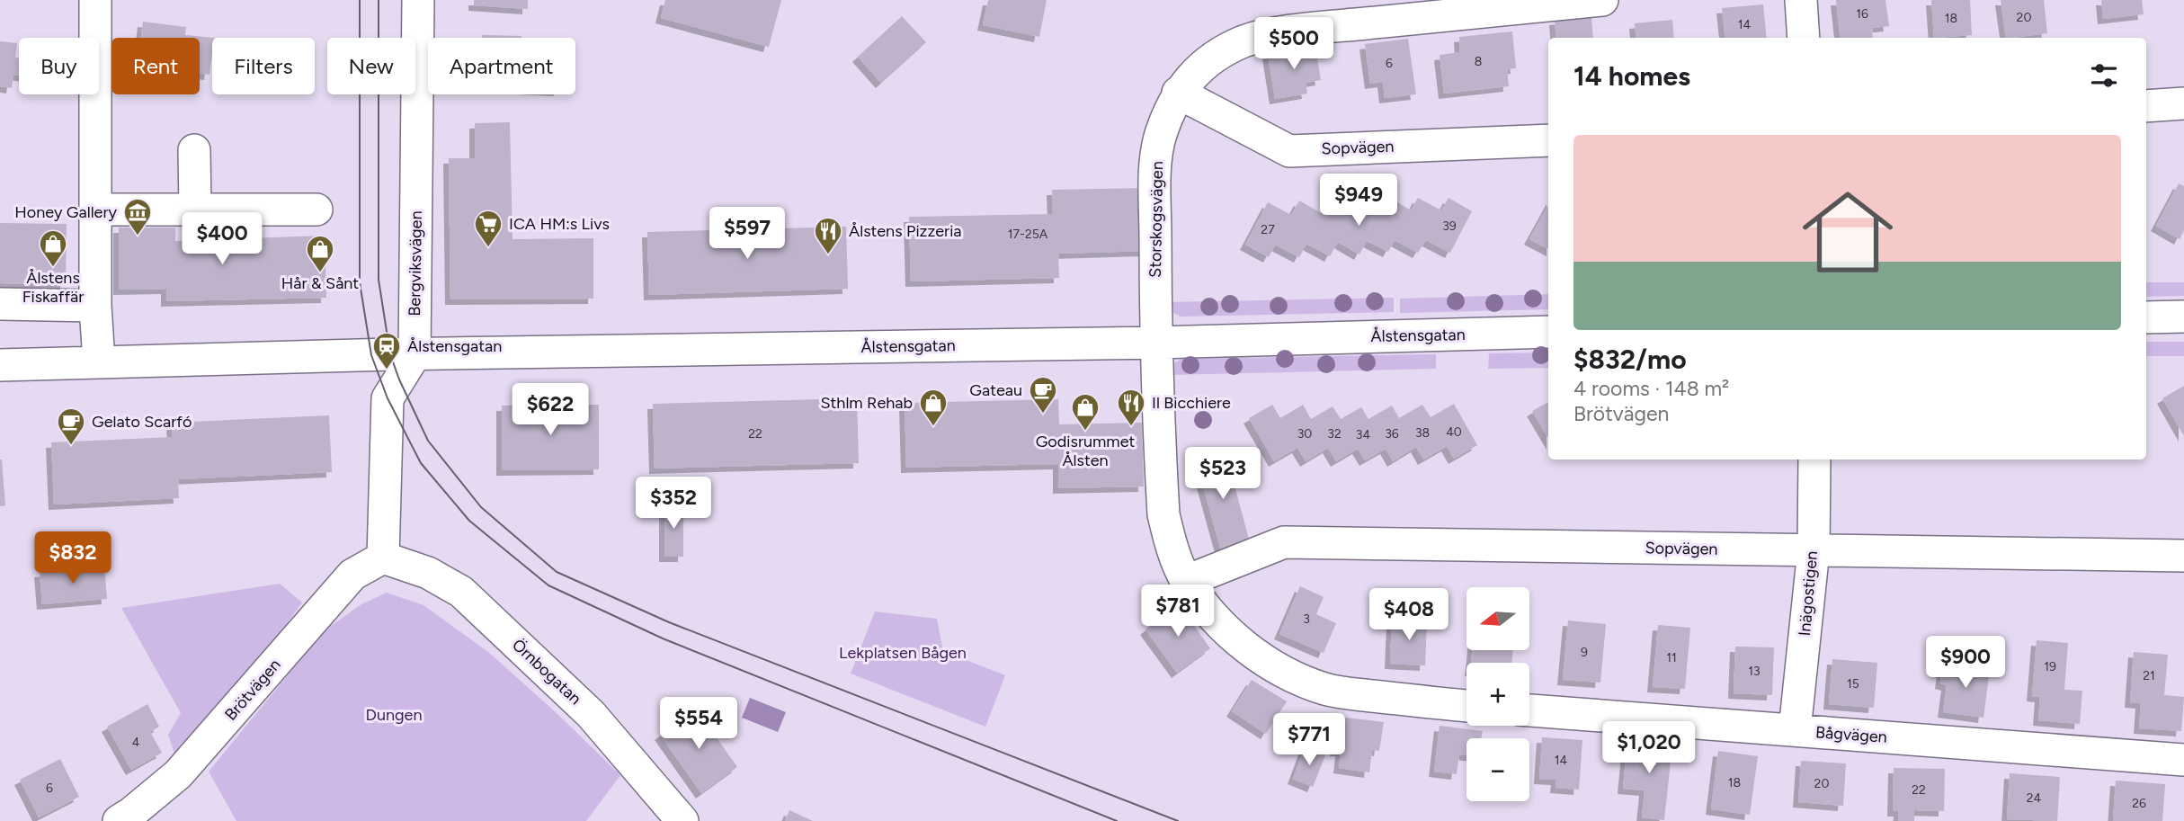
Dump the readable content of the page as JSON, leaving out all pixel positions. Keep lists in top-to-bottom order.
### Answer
{
  "streets": {
    "street": [
      "Sopvägen",
      "Storskogsvägen",
      "Bergviksvägen",
      "Ålstensgatan",
      "Inägostigen",
      "Örnbogatan",
      "Brötvägen",
      "Bågvägen"
    ]
  },
  "crossings": [
    ["Sopvägen", "Storskogsvägen"],
    ["Sopvägen", "Inägostigen"],
    ["Storskogsvägen", "Ålstensgatan"],
    ["Bergviksvägen", "Ålstensgatan"],
    ["Inägostigen", "Bågvägen"],
    ["Örnbogatan", "Brötvägen"]
  ],
  "parks": ["Lekplatsen Bågen", "Dungen"],
  "places": {
    "museum": ["Honey Gallery"],
    "supermarket": ["ICA HM:s Livs"],
    "restaurant": ["Ålstens Pizzeria", "Il Bicchiere"],
    "shop": [
      "Ålstens Fiskaffär",
      "Hår & Sånt",
      "Sthlm Rehab",
      "Godisrummet Ålsten"
    ],
    "station": ["Ålstensgatan"],
    "cafe": ["Gateau", "Gelato Scarfó"]
  },
  "house_numbers": [
    "16",
    "20",
    "18",
    "14",
    "8",
    "6",
    "39",
    "27",
    "17-25A",
    "40",
    "38",
    "22",
    "30",
    "32",
    "36",
    "34",
    "3",
    "9",
    "11",
    "19",
    "13",
    "21",
    "15",
    "4",
    "14",
    "18",
    "20",
    "6",
    "22",
    "24",
    "26"
  ],
  "north": "left",
  "page": {
    "price": [
      "$500",
      "$949",
      "$597",
      "$400",
      "$622",
      "$523",
      "$352",
      "$832",
      "$781",
      "$408",
      "$900",
      "$554",
      "$771",
      "$1,020"
    ],
    "chip": [
      "Buy",
      "Rent",
      "Filters",
      "New",
      "Apartment"
    ],
    "heading": "14 homes",
    "list": [
      {
        "name": "$832/mo",
        "note": "4 rooms · 148 m² · Brötvägen"
      }
    ],
    "map_buttons": ["+", "−"]
  }
}
